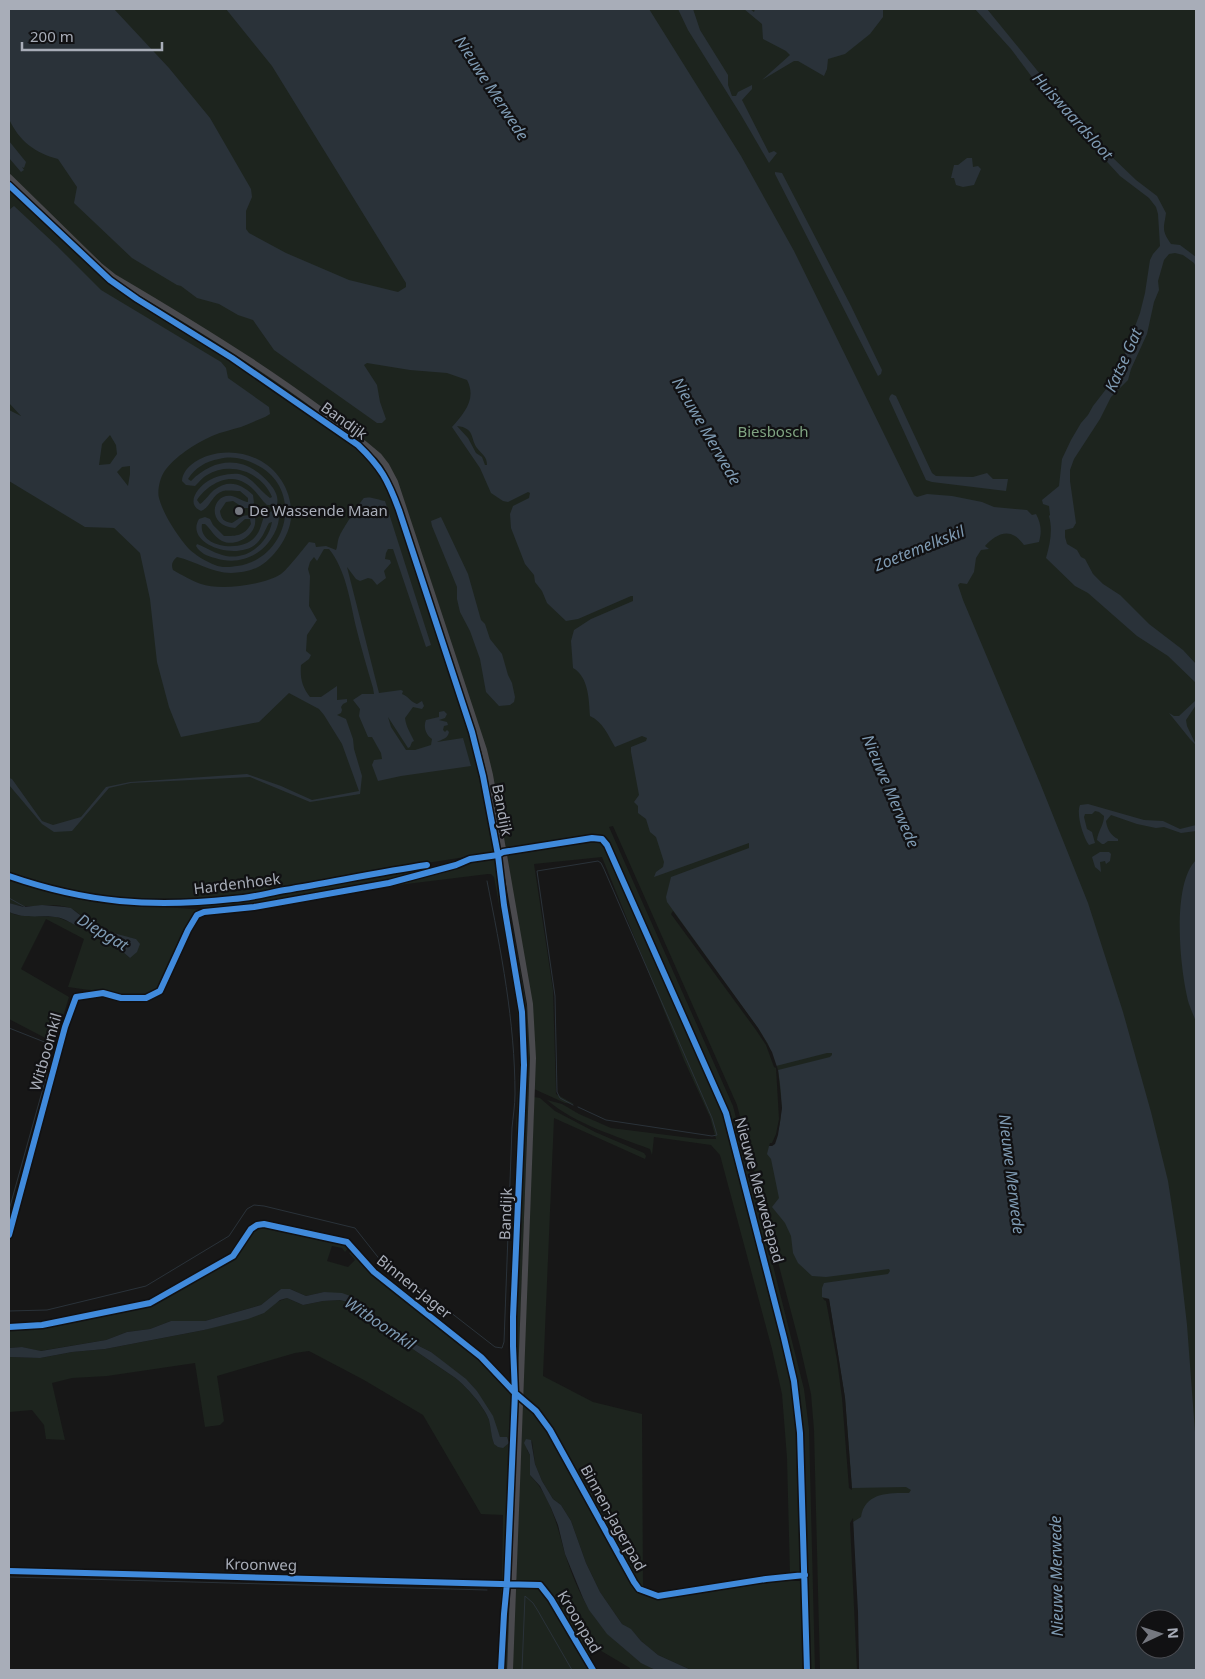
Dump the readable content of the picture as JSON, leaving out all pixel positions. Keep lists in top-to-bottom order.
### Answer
{
  "streets": {
    "main road": ["Bandijk"],
    "street": [
      "Witboomkil",
      "Nieuwe Merwedepad",
      "Binnen-Jager",
      "Binnen-Jagerpad",
      "Kroonweg"
    ],
    "cycle path": ["Hardenhoek", "Kroonpad"]
  },
  "crossings": [
    ["Bandijk", "Witboomkil"],
    ["Bandijk", "Nieuwe Merwedepad"],
    ["Bandijk", "Binnen-Jager"],
    ["Bandijk", "Binnen-Jagerpad"],
    ["Bandijk", "Kroonweg"],
    ["Witboomkil", "Nieuwe Merwedepad"],
    ["Nieuwe Merwedepad", "Binnen-Jagerpad"],
    ["Binnen-Jager", "Binnen-Jagerpad"]
  ],
  "water": [
    "Nieuwe Merwede",
    "Huiswaardsloot",
    "Katse Gat",
    "Zoetemelkskil",
    "Diepgat",
    "Witboomkil"
  ],
  "parks": ["Biesbosch"],
  "places": ["De Wassende Maan"],
  "scale_bar": "200 m",
  "north": "right"
}
